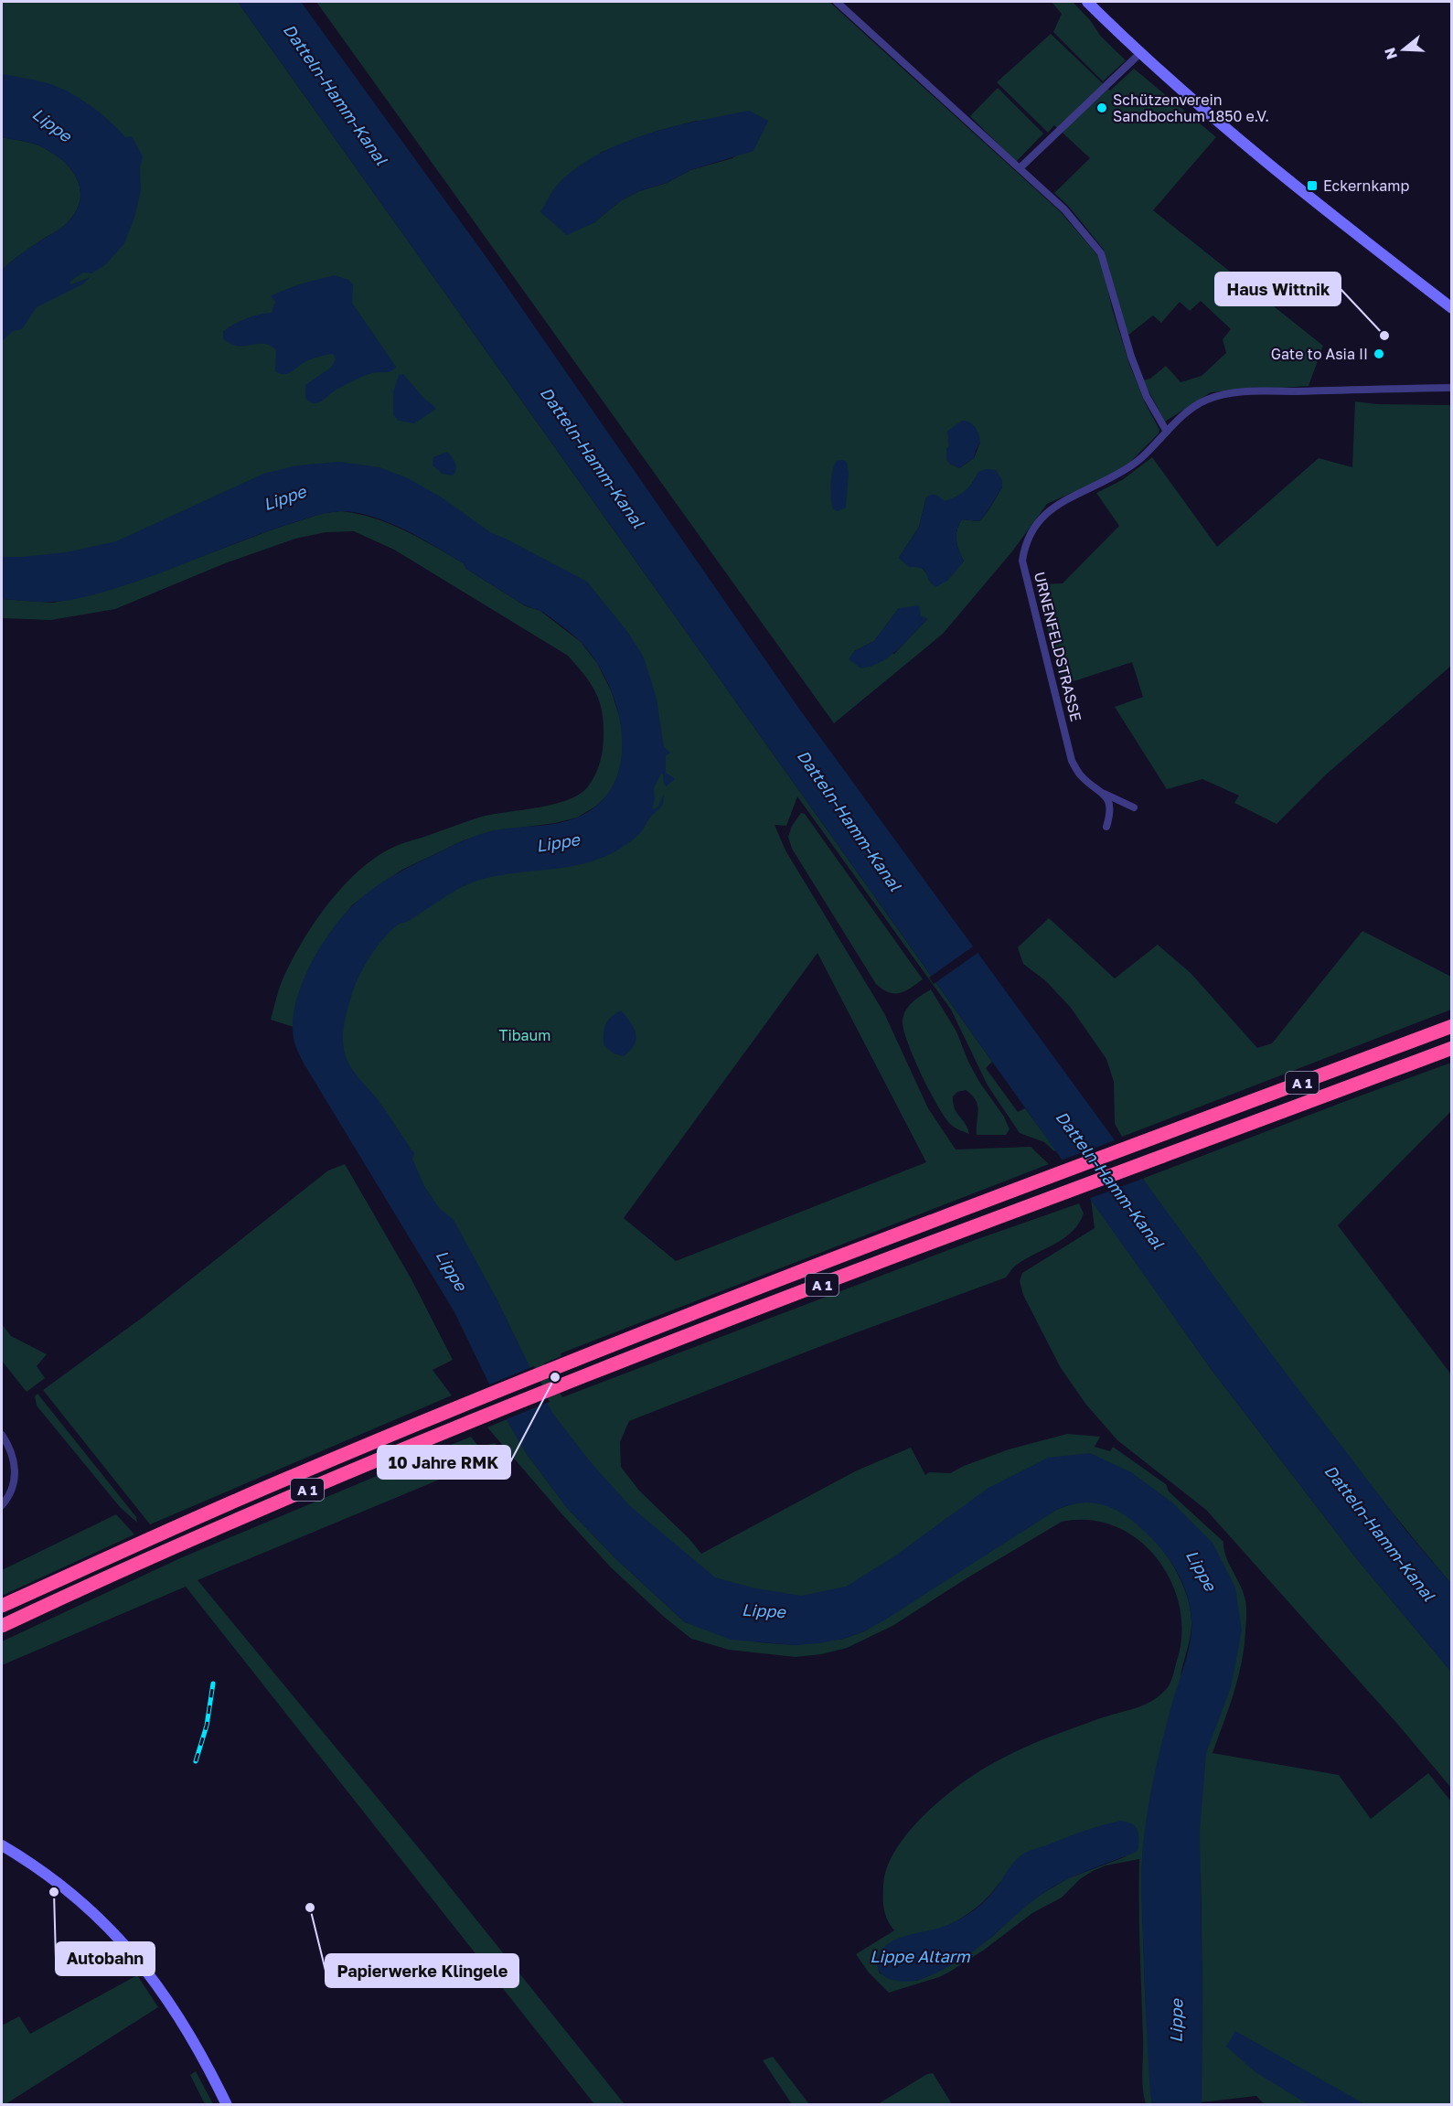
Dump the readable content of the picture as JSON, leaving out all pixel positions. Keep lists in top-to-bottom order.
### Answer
{
  "streets": {
    "highway": ["A 1"],
    "street": ["URNENFELDSTRASSE"]
  },
  "water": ["Datteln-Hamm-Kanal", "Lippe", "Lippe Altarm"],
  "parks": ["Tibaum"],
  "places": {
    "other": [
      "Schützenverein Sandbochum 1850 e.V.",
      "Haus Wittnik",
      "Gate to Asia II",
      "10 Jahre RMK",
      "Autobahn",
      "Papierwerke Klingele"
    ],
    "transit": ["Eckernkamp"]
  },
  "north": "left"
}
